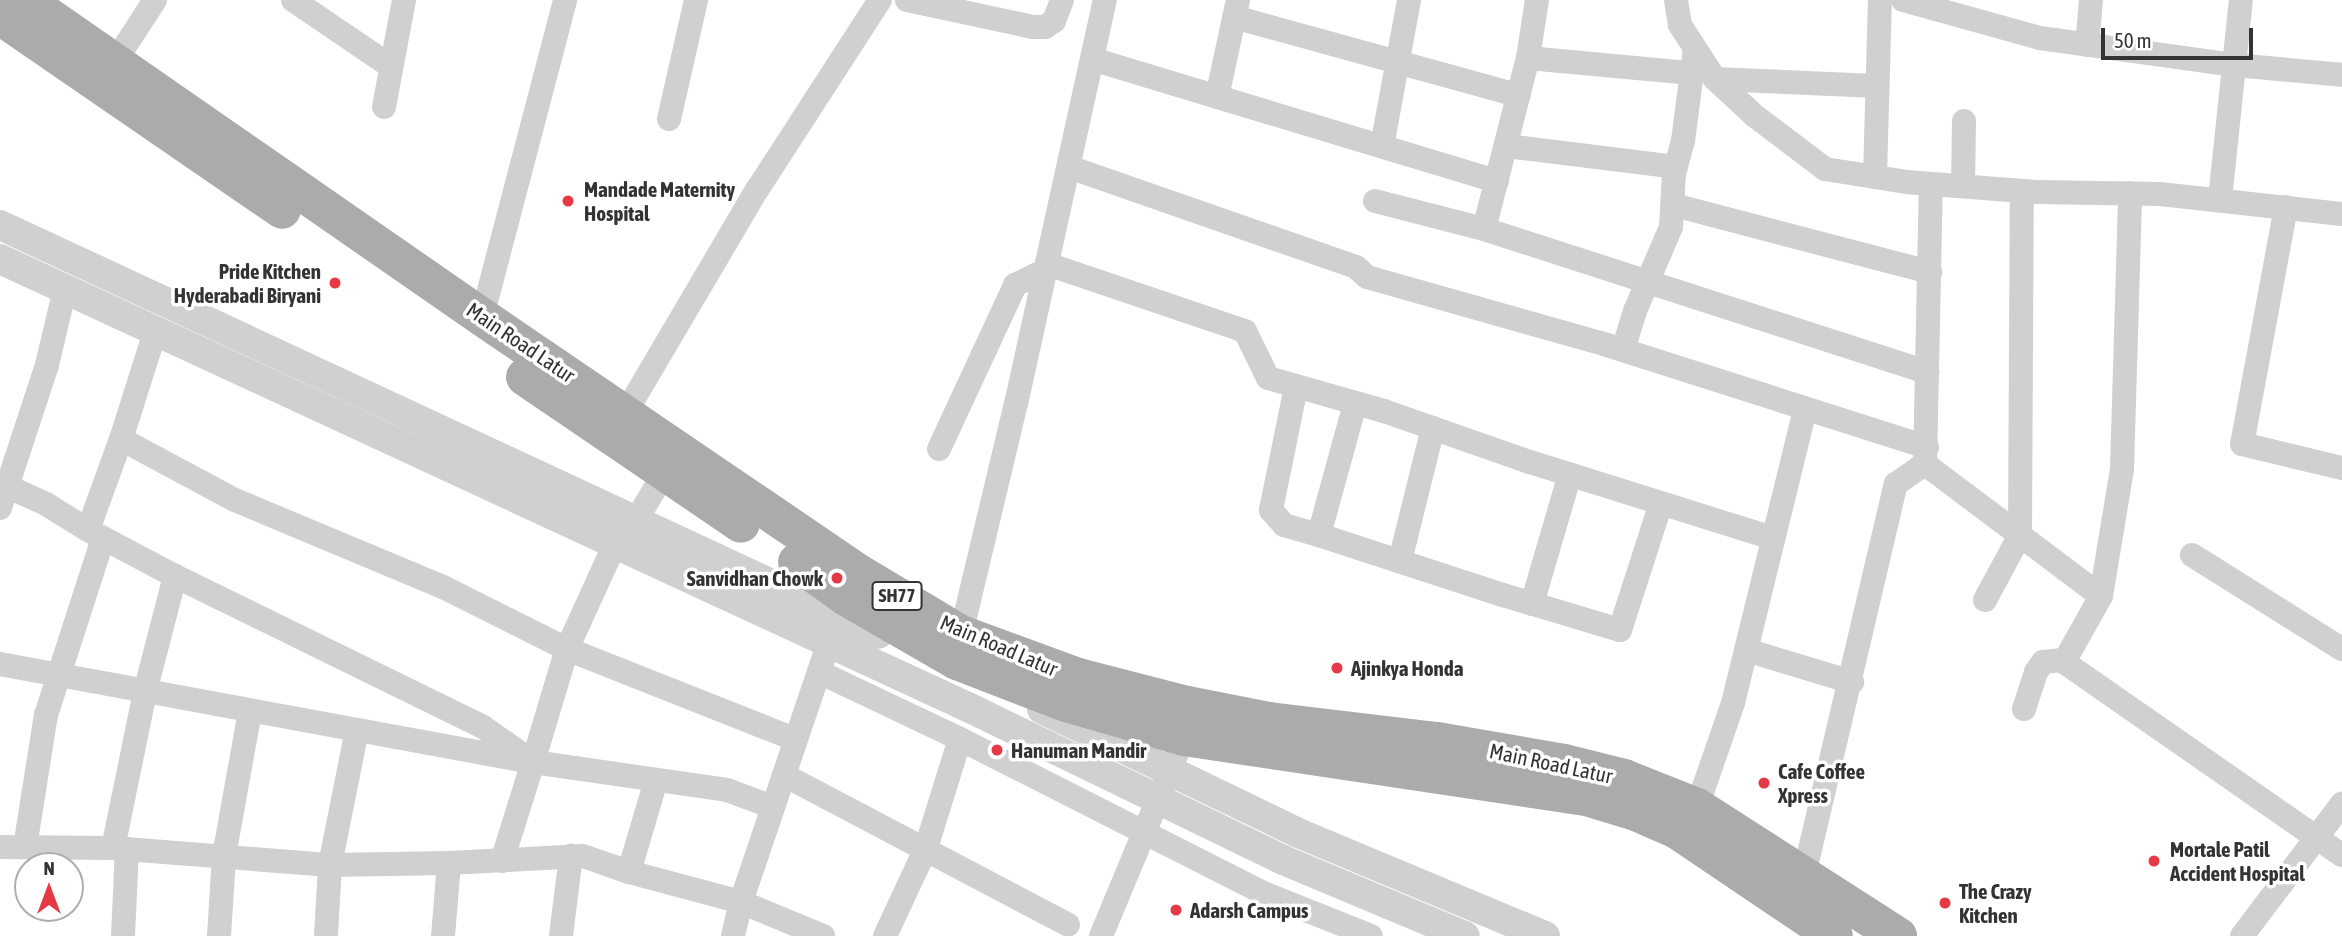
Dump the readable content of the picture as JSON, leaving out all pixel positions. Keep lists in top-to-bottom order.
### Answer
{
  "streets": {
    "main road": ["Main Road Latur", "SH77"]
  },
  "places": [
    "Mandade Maternity Hospital",
    "Pride Kitchen Hyderabadi Biryani",
    "Sanvidhan Chowk",
    "Ajinkya Honda",
    "Hanuman Mandir",
    "Cafe Coffee Xpress",
    "Mortale Patil Accident Hospital",
    "The Crazy Kitchen",
    "Adarsh Campus"
  ],
  "scale_bar": "50 m",
  "north": "top"
}
